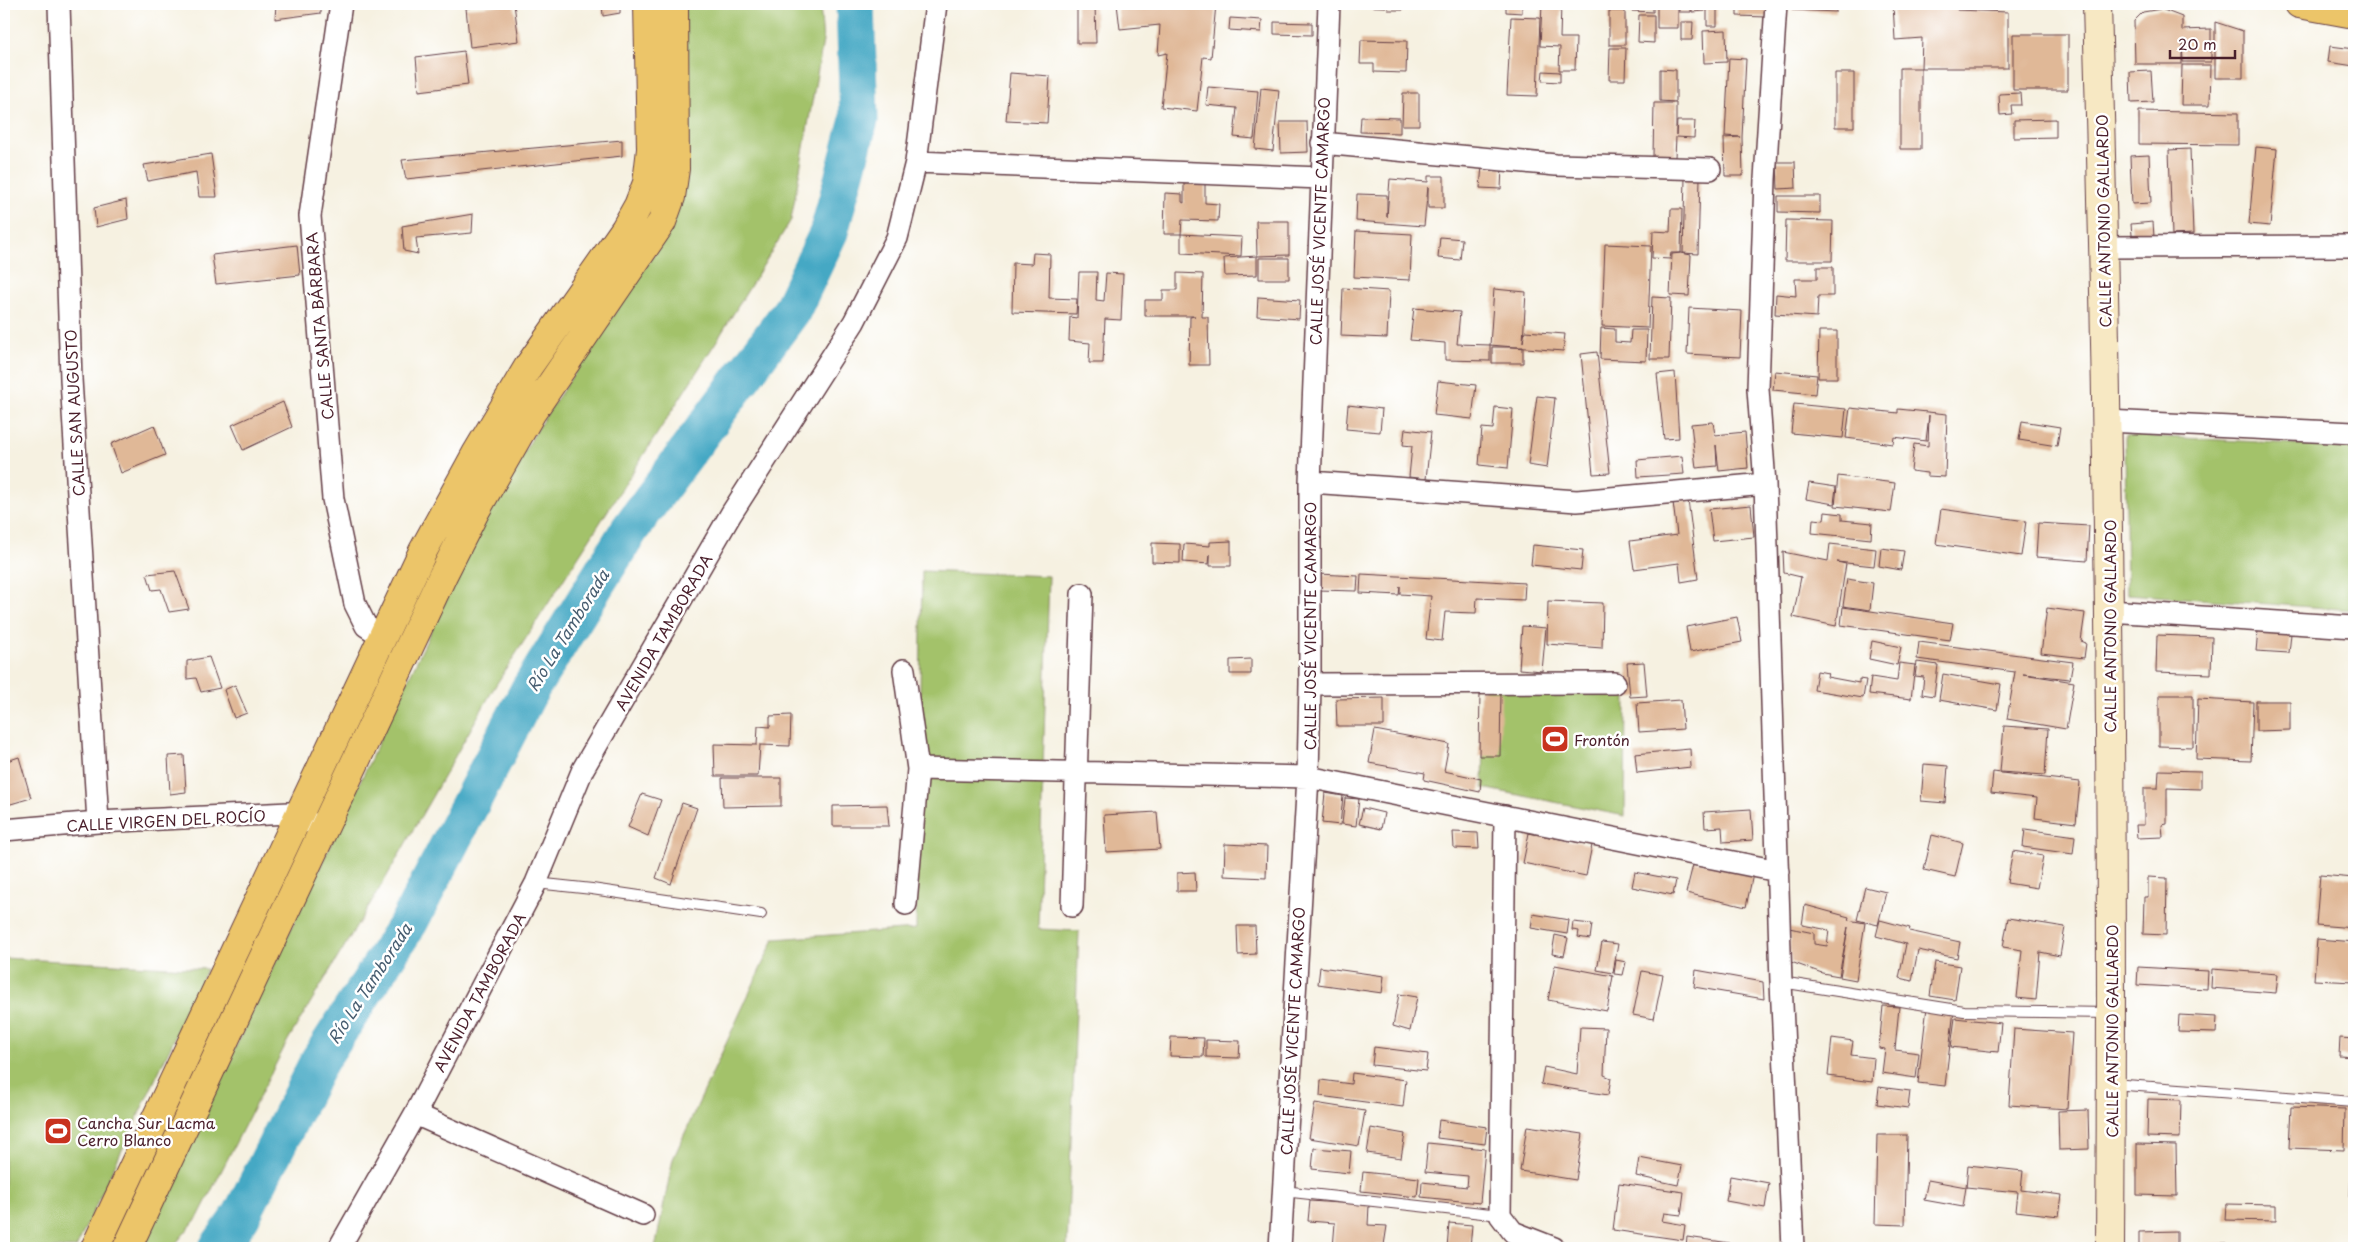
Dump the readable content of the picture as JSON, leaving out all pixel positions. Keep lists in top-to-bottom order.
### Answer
{
  "streets": {
    "main road": ["CALLE ANTONIO GALLARDO"],
    "street": [
      "CALLE JOSÉ VICENTE CAMARGO",
      "CALLE SANTA BÁRBARA",
      "CALLE SAN AUGUSTO",
      "AVENIDA TAMBORADA",
      "CALLE VIRGEN DEL ROCÍO"
    ]
  },
  "crossings": [
    ["CALLE SAN AUGUSTO", "CALLE VIRGEN DEL ROCÍO"]
  ],
  "water": ["Río La Tamborada"],
  "places": {
    "sports": ["Frontón", "Cancha Sur Lacma Cerro Blanco"]
  },
  "scale_bar": "20 m"
}
